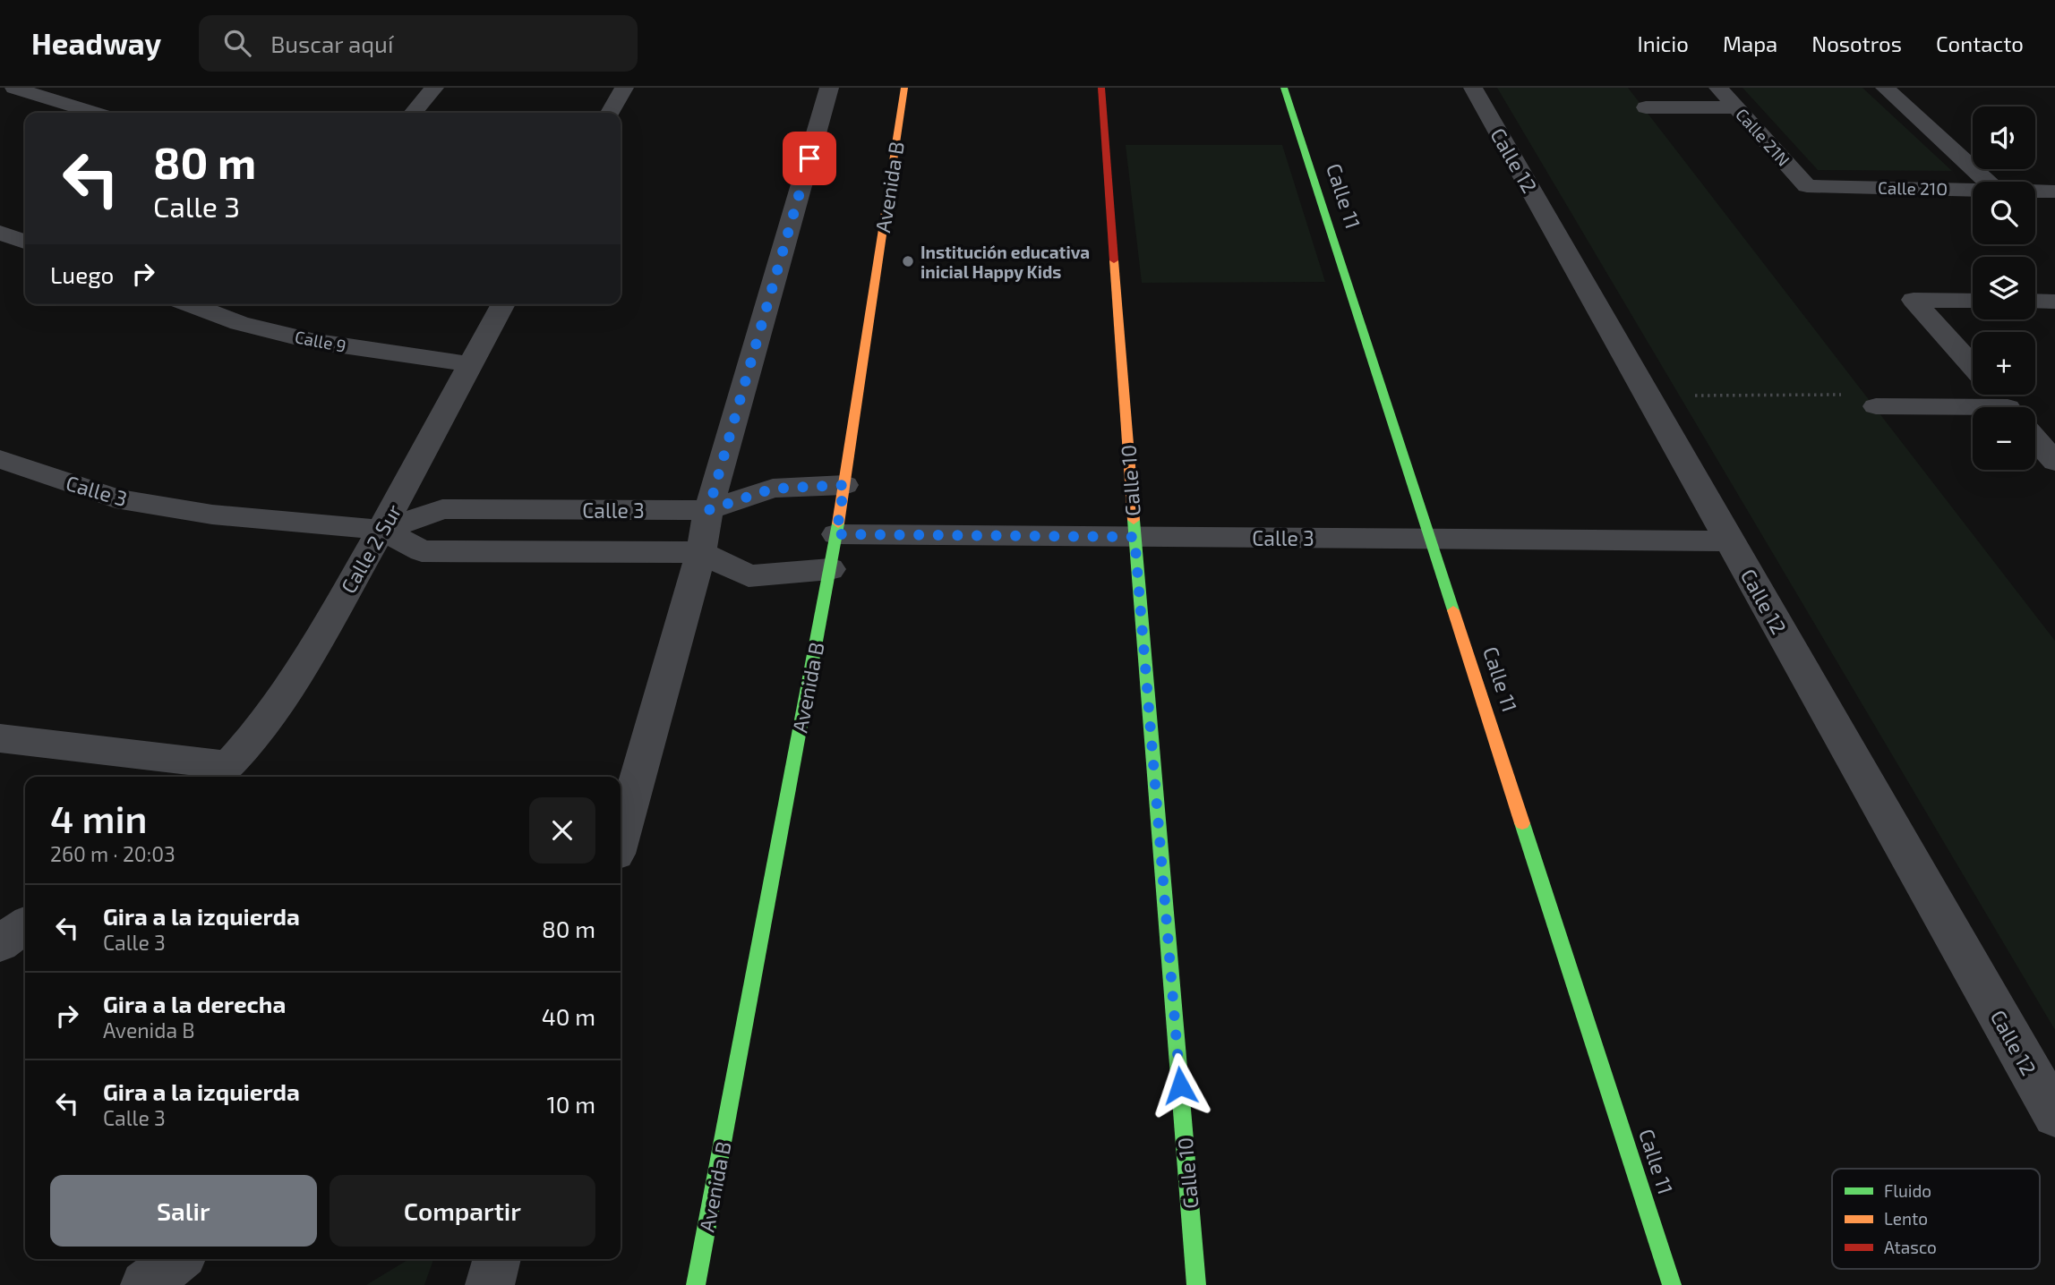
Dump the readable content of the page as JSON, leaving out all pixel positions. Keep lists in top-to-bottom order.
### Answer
{
  "streets": {
    "street": [
      "Calle 21N",
      "Calle 12",
      "Avenida B",
      "Calle 21O",
      "Calle 11",
      "Calle 9",
      "Calle 10",
      "Calle 3",
      "Calle 2 Sur"
    ]
  },
  "crossings": [
    ["Calle 21N", "Calle 21O"],
    ["Calle 12", "Calle 3"],
    ["Avenida B", "Calle 3"],
    ["Calle 11", "Calle 3"],
    ["Calle 9", "Calle 2 Sur"],
    ["Calle 10", "Calle 3"],
    ["Calle 3", "Calle 2 Sur"]
  ],
  "places": ["Institución educativa inicial Happy Kids"],
  "legend": ["Fluido", "Lento", "Atasco"],
  "page": {
    "header": "Headway",
    "search": "Buscar aquí",
    "nav": [
      "Inicio",
      "Mapa",
      "Nosotros",
      "Contacto"
    ],
    "map_buttons": ["+", "−"],
    "turn": ["80 m", "Calle 3"],
    "then": "Luego",
    "heading": ["4 min", "260 m · 20:03"],
    "list": [
      {
        "name": "Gira a la izquierda",
        "note": "Calle 3",
        "value": "80 m"
      },
      {
        "name": "Gira a la derecha",
        "note": "Avenida B",
        "value": "40 m"
      },
      {
        "name": "Gira a la izquierda",
        "note": "Calle 3",
        "value": "10 m"
      }
    ],
    "buttons": ["Salir", "Compartir"]
  }
}
